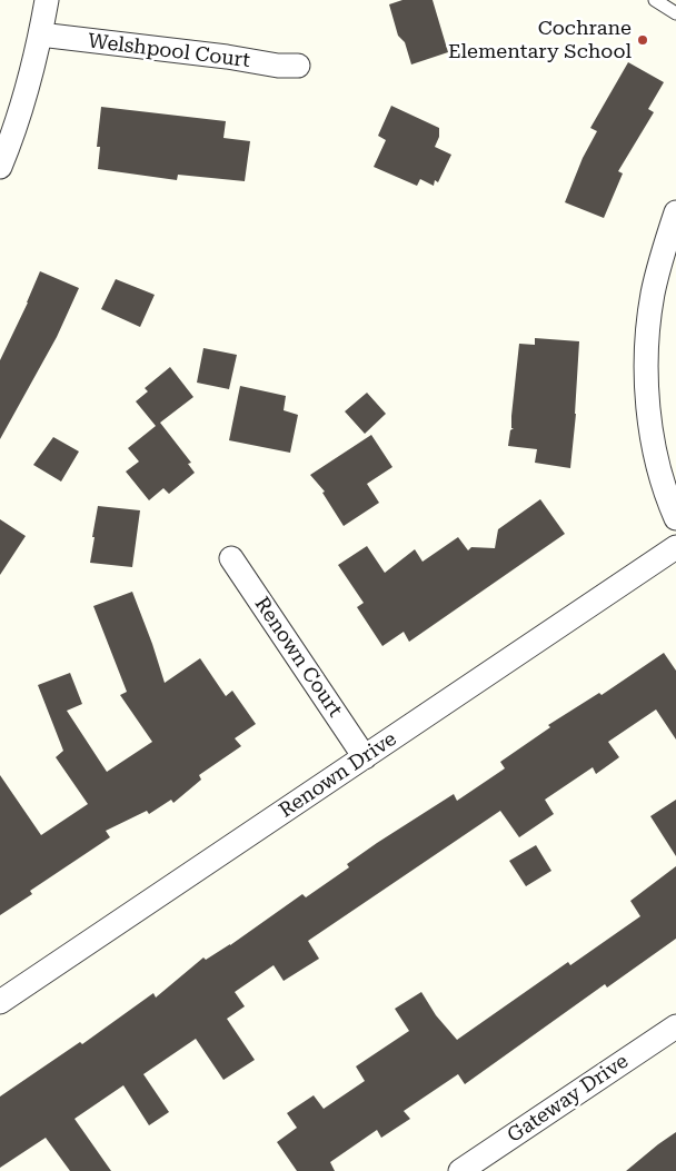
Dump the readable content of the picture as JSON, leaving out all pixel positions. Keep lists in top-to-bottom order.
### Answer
{
  "streets": {
    "street": [
      "Welshpool Court",
      "Renown Court",
      "Renown Drive",
      "Gateway Drive"
    ]
  },
  "crossings": [
    ["Renown Court", "Renown Drive"]
  ],
  "places": ["Cochrane Elementary School"]
}
